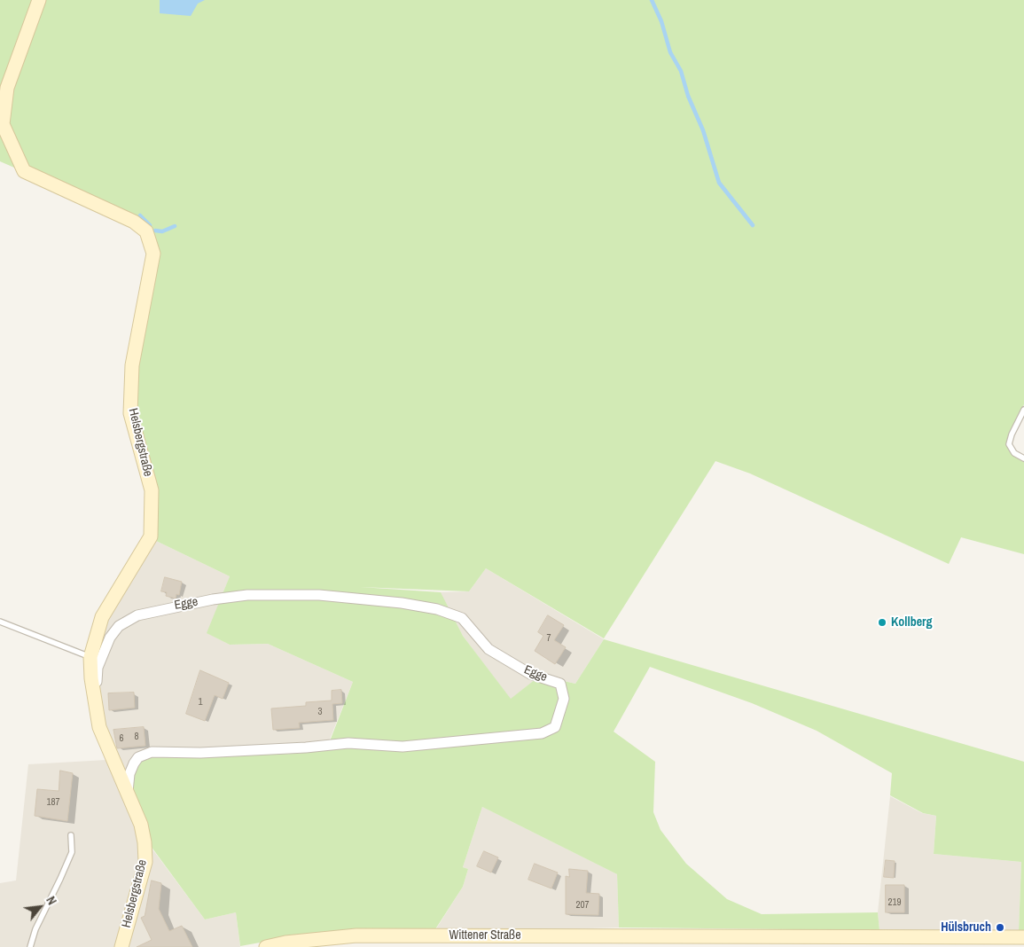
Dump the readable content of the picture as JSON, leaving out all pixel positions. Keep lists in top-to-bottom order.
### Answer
{
  "streets": {
    "street": ["Helsbergstraße", "Egge", "Wittener Straße"]
  },
  "crossings": [
    ["Helsbergstraße", "Egge"]
  ],
  "places": ["Kollberg", "Hülsbruch"],
  "house_numbers": [
    "7",
    "1",
    "3",
    "8",
    "6",
    "187",
    "219",
    "207"
  ],
  "north": "top right"
}
